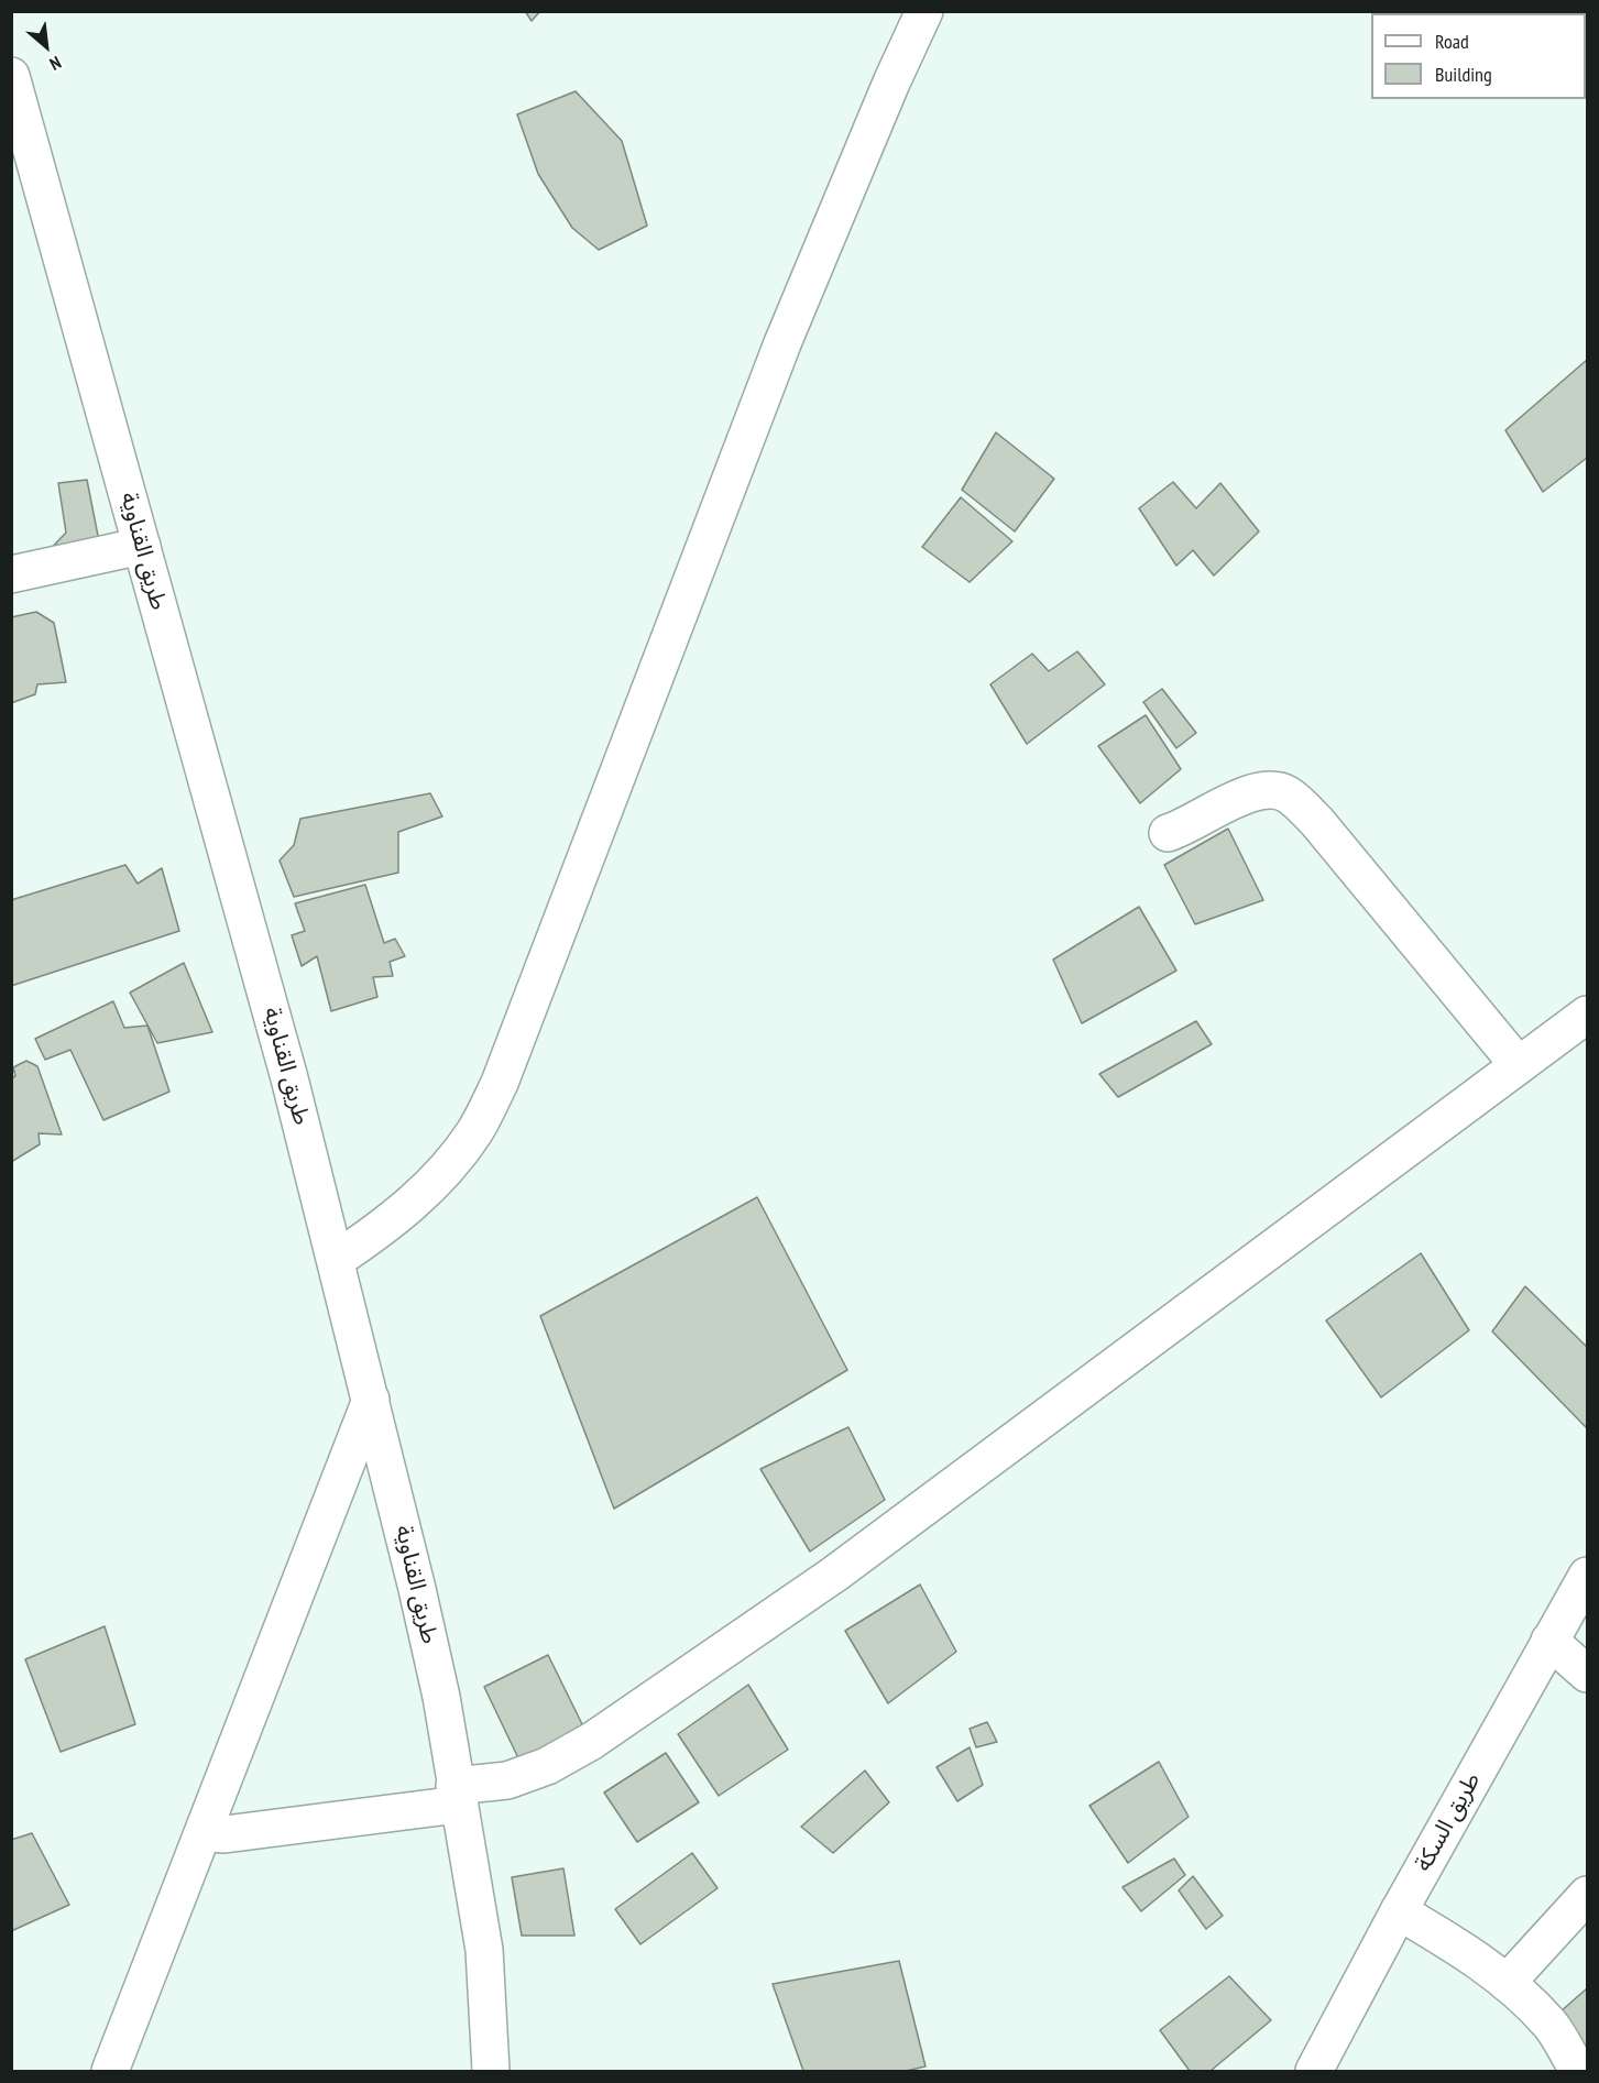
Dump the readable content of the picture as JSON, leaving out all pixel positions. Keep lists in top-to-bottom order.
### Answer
{
  "streets": {
    "street": ["طريق القناوية", "طريق السكة"]
  },
  "legend": ["Road", "Building"],
  "north": "bottom right"
}
